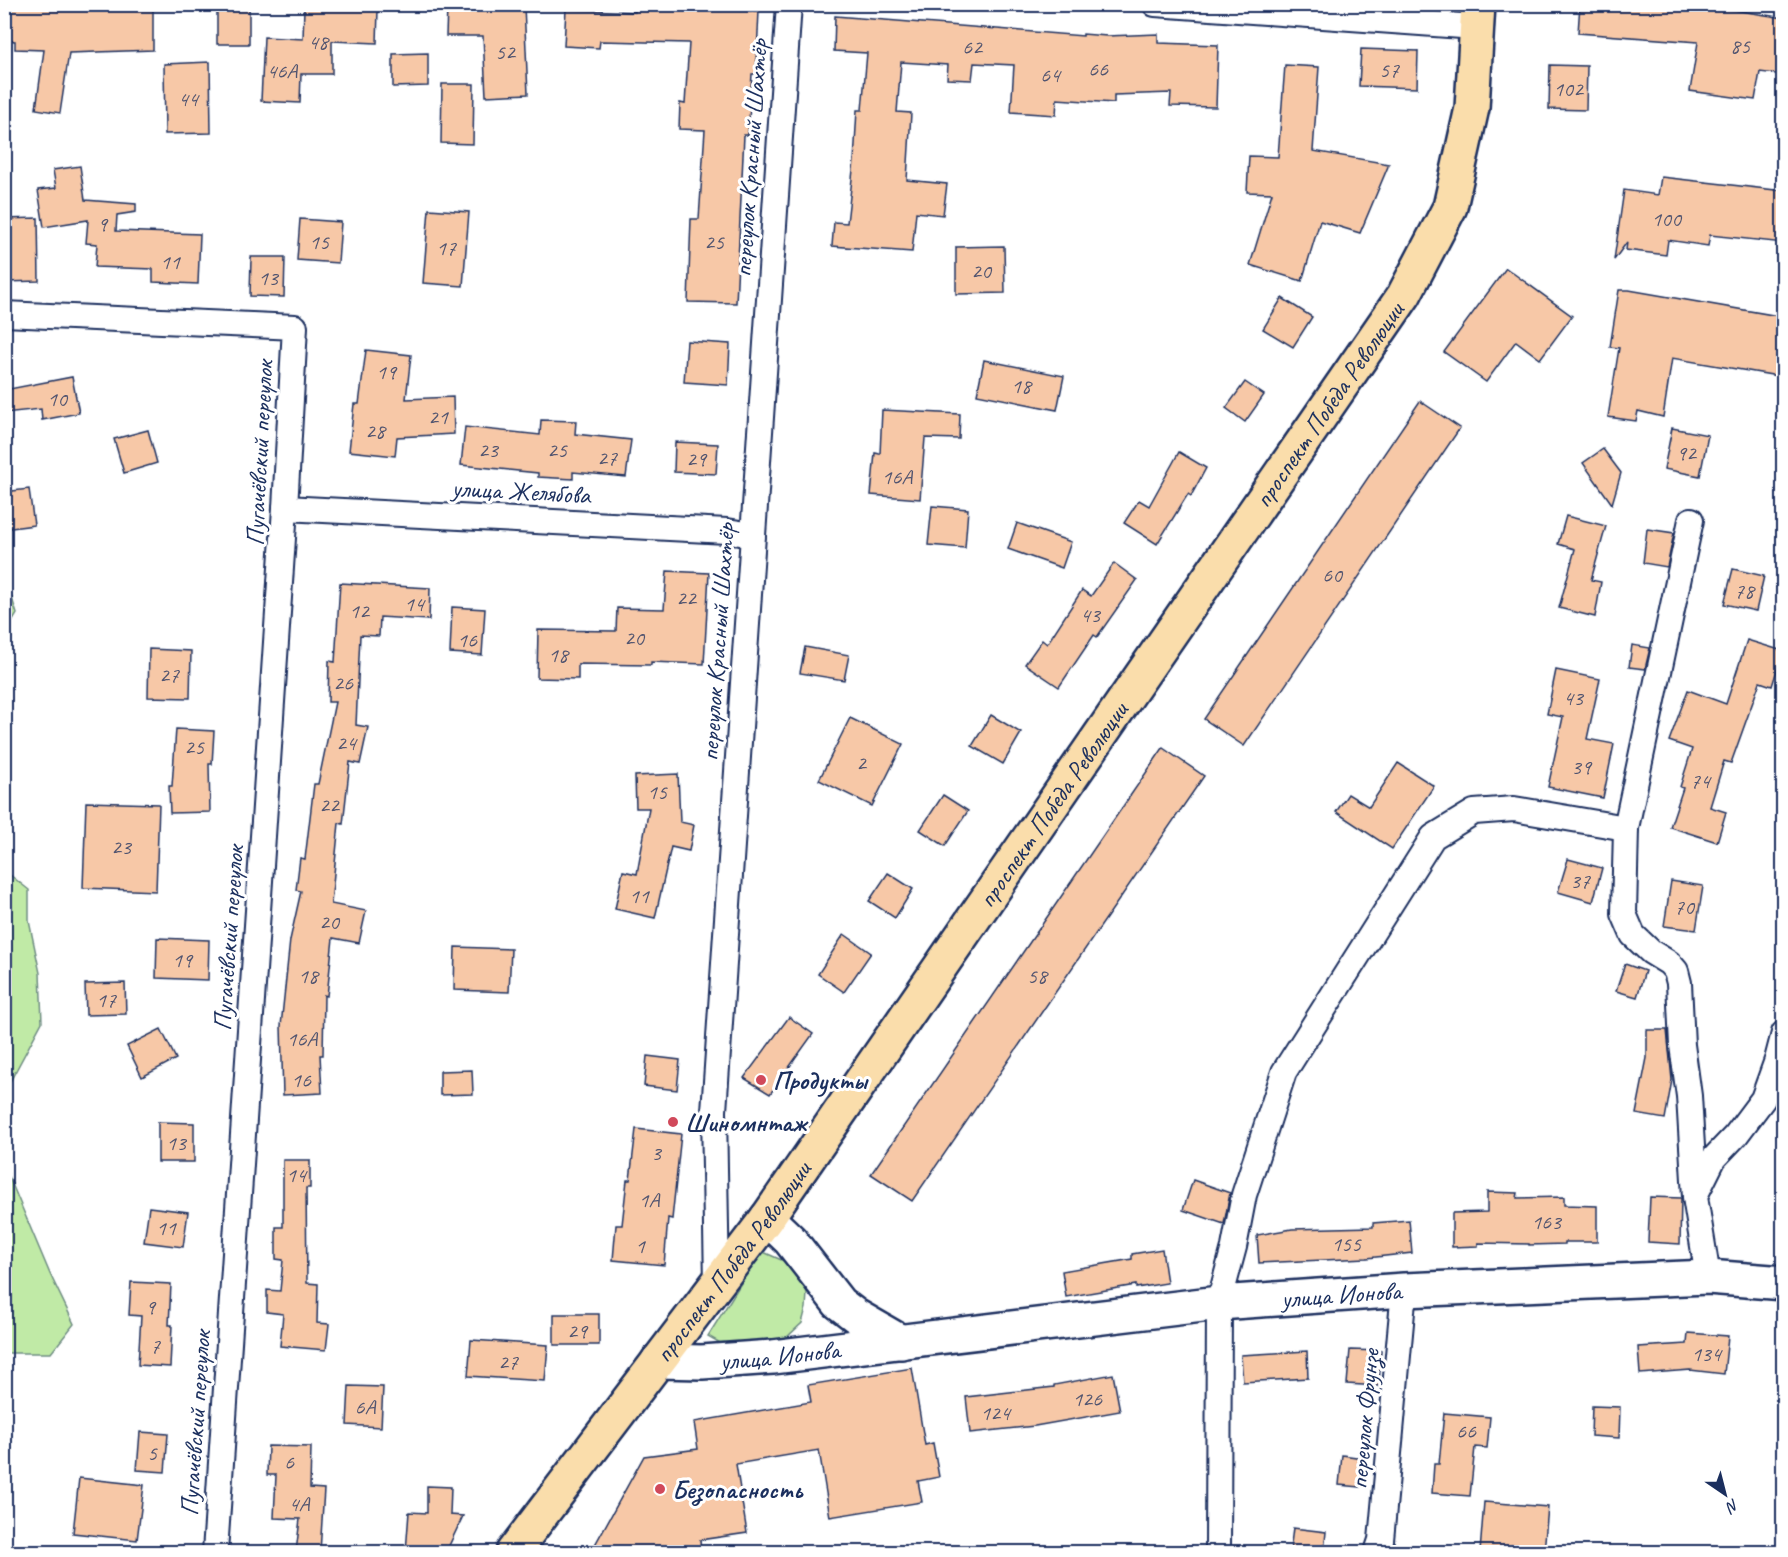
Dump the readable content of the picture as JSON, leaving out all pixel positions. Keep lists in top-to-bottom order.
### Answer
{
  "streets": {
    "main road": ["проспект Победа Революции", "улица Ионова"],
    "street": [
      "переулок Красный Шахтёр",
      "Пугачёвский переулок",
      "улица Желябова",
      "переулок Фрунзе"
    ]
  },
  "crossings": [
    ["переулок Красный Шахтёр", "проспект Победа Революции"],
    ["переулок Красный Шахтёр", "улица Желябова"],
    ["проспект Победа Революции", "улица Ионова"],
    ["Пугачёвский переулок", "улица Желябова"],
    ["улица Ионова", "переулок Фрунзе"]
  ],
  "places": ["Продукты", "Шиномнтаж", "Безопасность"],
  "house_numbers": [
    "48",
    "85",
    "62",
    "52",
    "66",
    "57",
    "46А",
    "64",
    "102",
    "44",
    "100",
    "9",
    "15",
    "25",
    "17",
    "11",
    "20",
    "13",
    "19",
    "18",
    "10",
    "21",
    "28",
    "23",
    "25",
    "92",
    "27",
    "29",
    "16А",
    "60",
    "78",
    "22",
    "14",
    "12",
    "43",
    "20",
    "16",
    "18",
    "27",
    "26",
    "43",
    "24",
    "25",
    "2",
    "39",
    "74",
    "15",
    "22",
    "23",
    "37",
    "11",
    "70",
    "20",
    "19",
    "18",
    "58",
    "17",
    "16А",
    "16",
    "13",
    "3",
    "14",
    "1А",
    "163",
    "11",
    "155",
    "1",
    "9",
    "29",
    "7",
    "134",
    "27",
    "126",
    "6А",
    "124",
    "66",
    "5",
    "6",
    "4А"
  ],
  "north": "bottom right"
}
